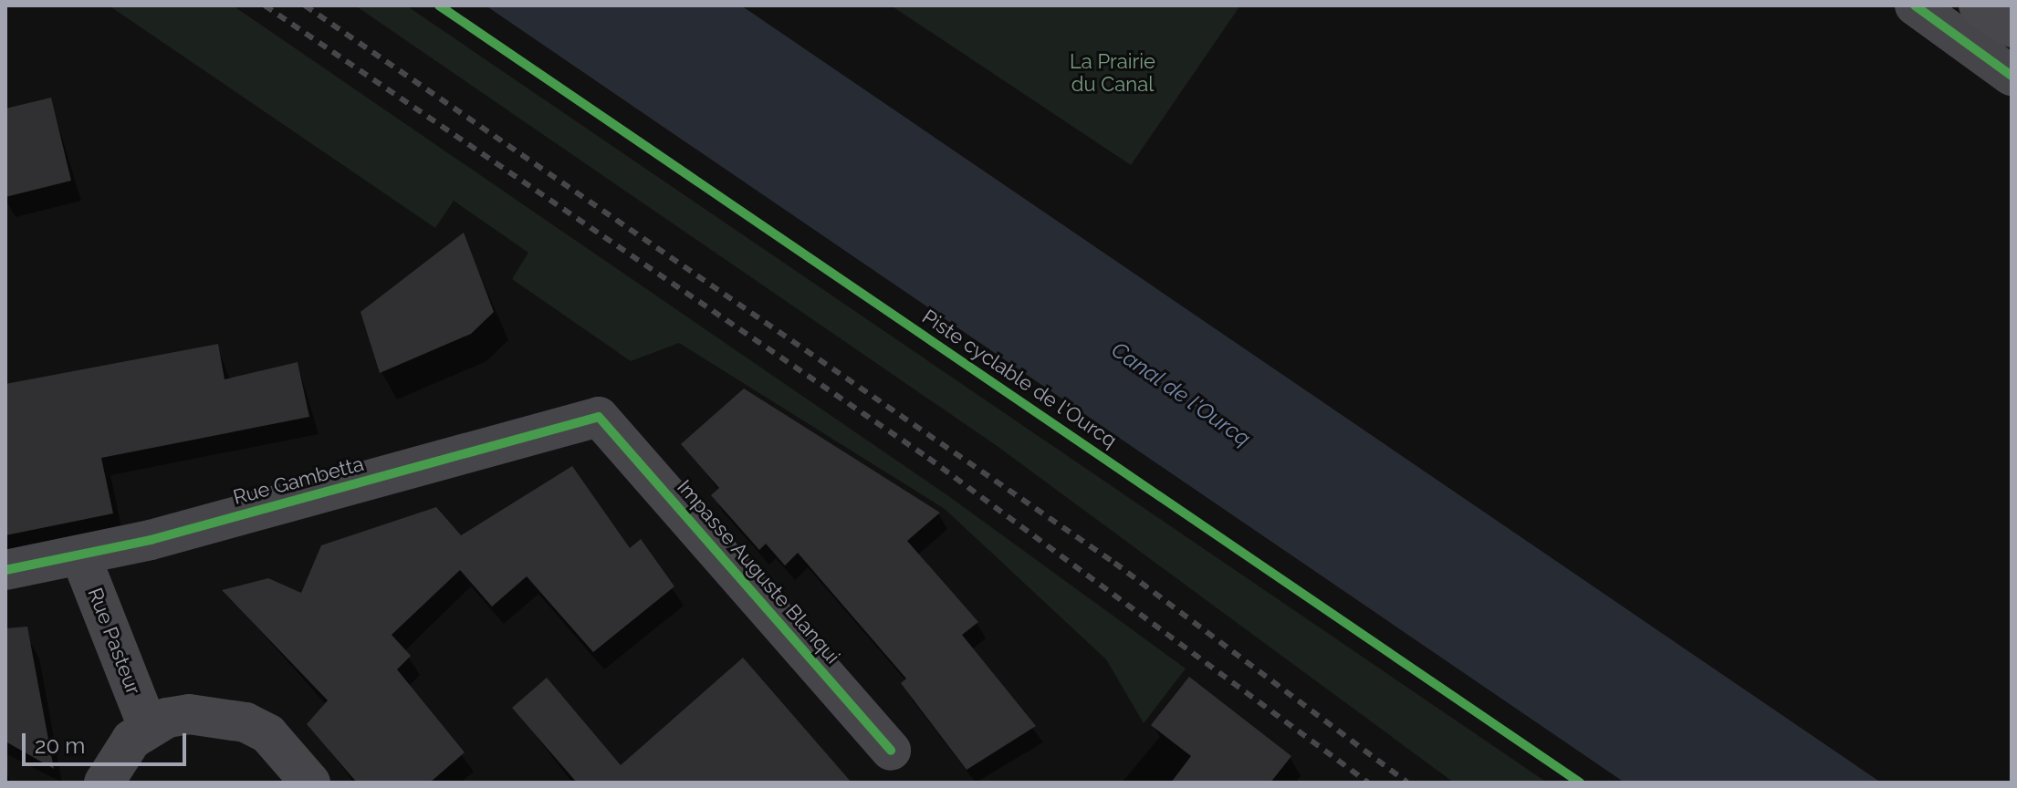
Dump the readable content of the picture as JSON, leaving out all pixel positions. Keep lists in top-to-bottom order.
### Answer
{
  "streets": {
    "street": ["Rue Gambetta", "Impasse Auguste Blanqui", "Rue Pasteur"],
    "cycle path": ["Piste cyclable de l'Ourcq"]
  },
  "crossings": [
    ["Rue Gambetta", "Impasse Auguste Blanqui"],
    ["Rue Gambetta", "Rue Pasteur"]
  ],
  "water": ["Canal de l'Ourcq"],
  "parks": ["La Prairie du Canal"],
  "scale_bar": "20 m"
}
